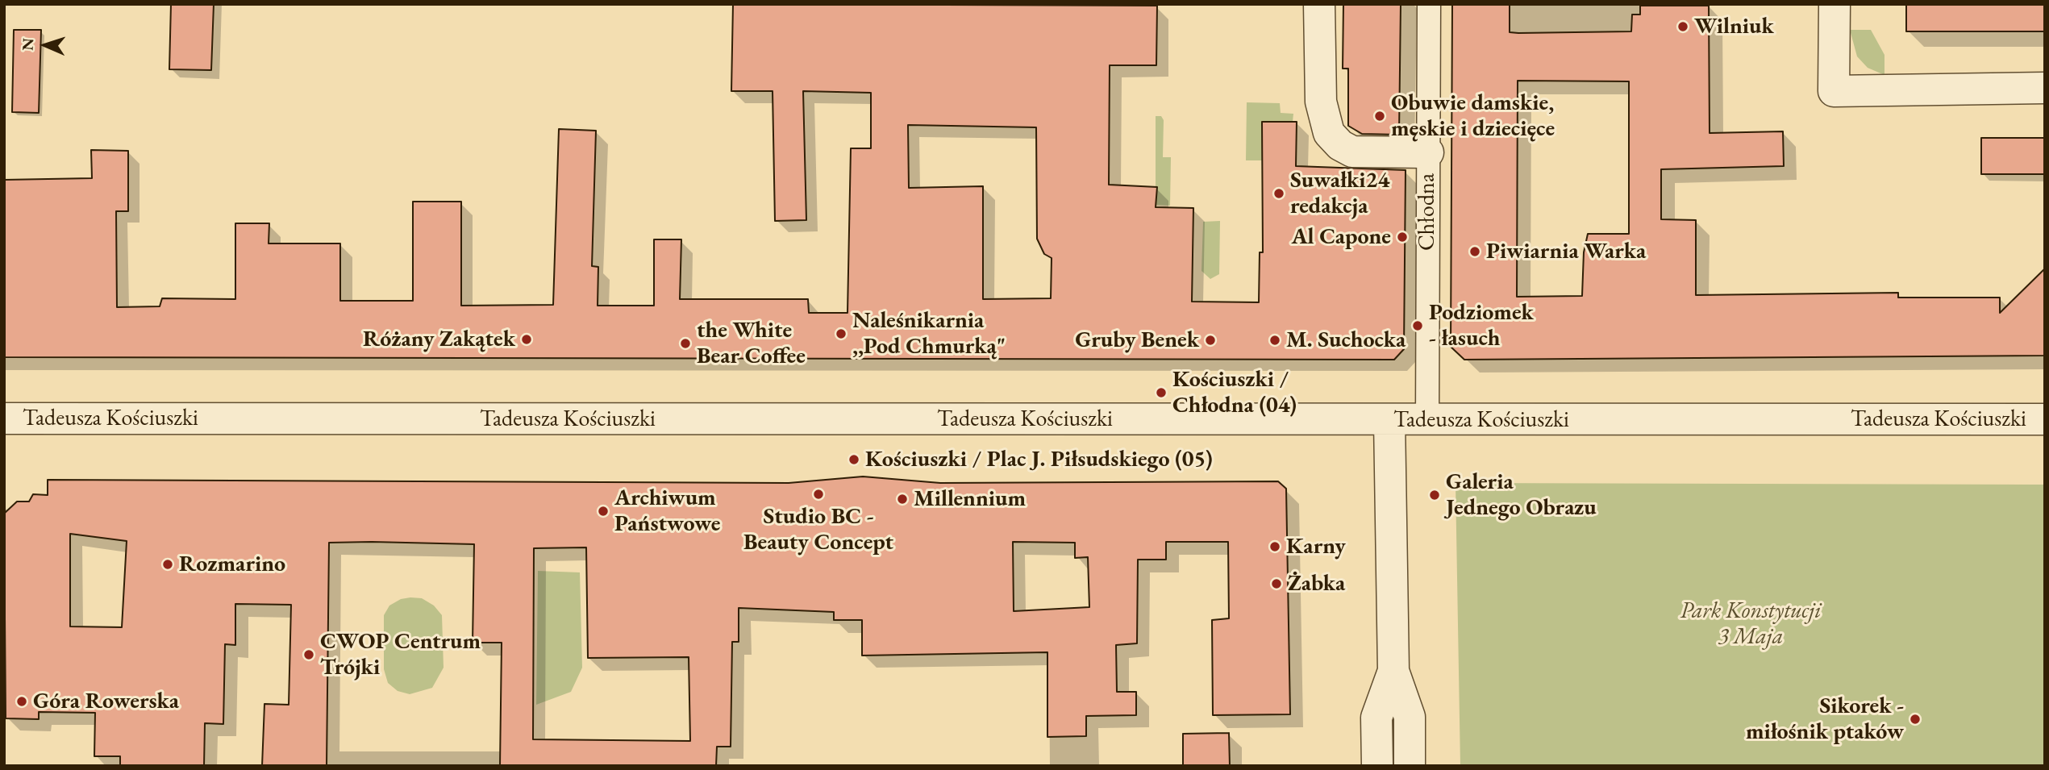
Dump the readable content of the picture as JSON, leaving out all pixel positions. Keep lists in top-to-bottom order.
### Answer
{
  "streets": {
    "street": ["Chłodna", "Tadeusza Kościuszki"]
  },
  "crossings": [
    ["Chłodna", "Tadeusza Kościuszki"]
  ],
  "parks": ["Park Konstytucji 3 Maja"],
  "places": [
    "Wilniuk",
    "Obuwie damskie, męskie i dziecięce",
    "Suwałki24 redakcja",
    "Al Capone",
    "Piwiarnia Warka",
    "Podziomek - łasuch",
    "Naleśnikarnia ,,Pod Chmurką\"",
    "Różany Zakątek",
    "Gruby Benek",
    "M. Suchocka",
    "the White Bear Coffee",
    "Kościuszki / Chłodna (04)",
    "Kościuszki / Plac J. Piłsudskiego (05)",
    "Studio BC - Beauty Concept",
    "Galeria Jednego Obrazu",
    "Millennium",
    "Archiwum Państwowe",
    "Karny",
    "Rozmarino",
    "Żabka",
    "CWOP Centrum Trójki",
    "Góra Rowerska",
    "Sikorek - miłośnik ptaków"
  ],
  "north": "left"
}
